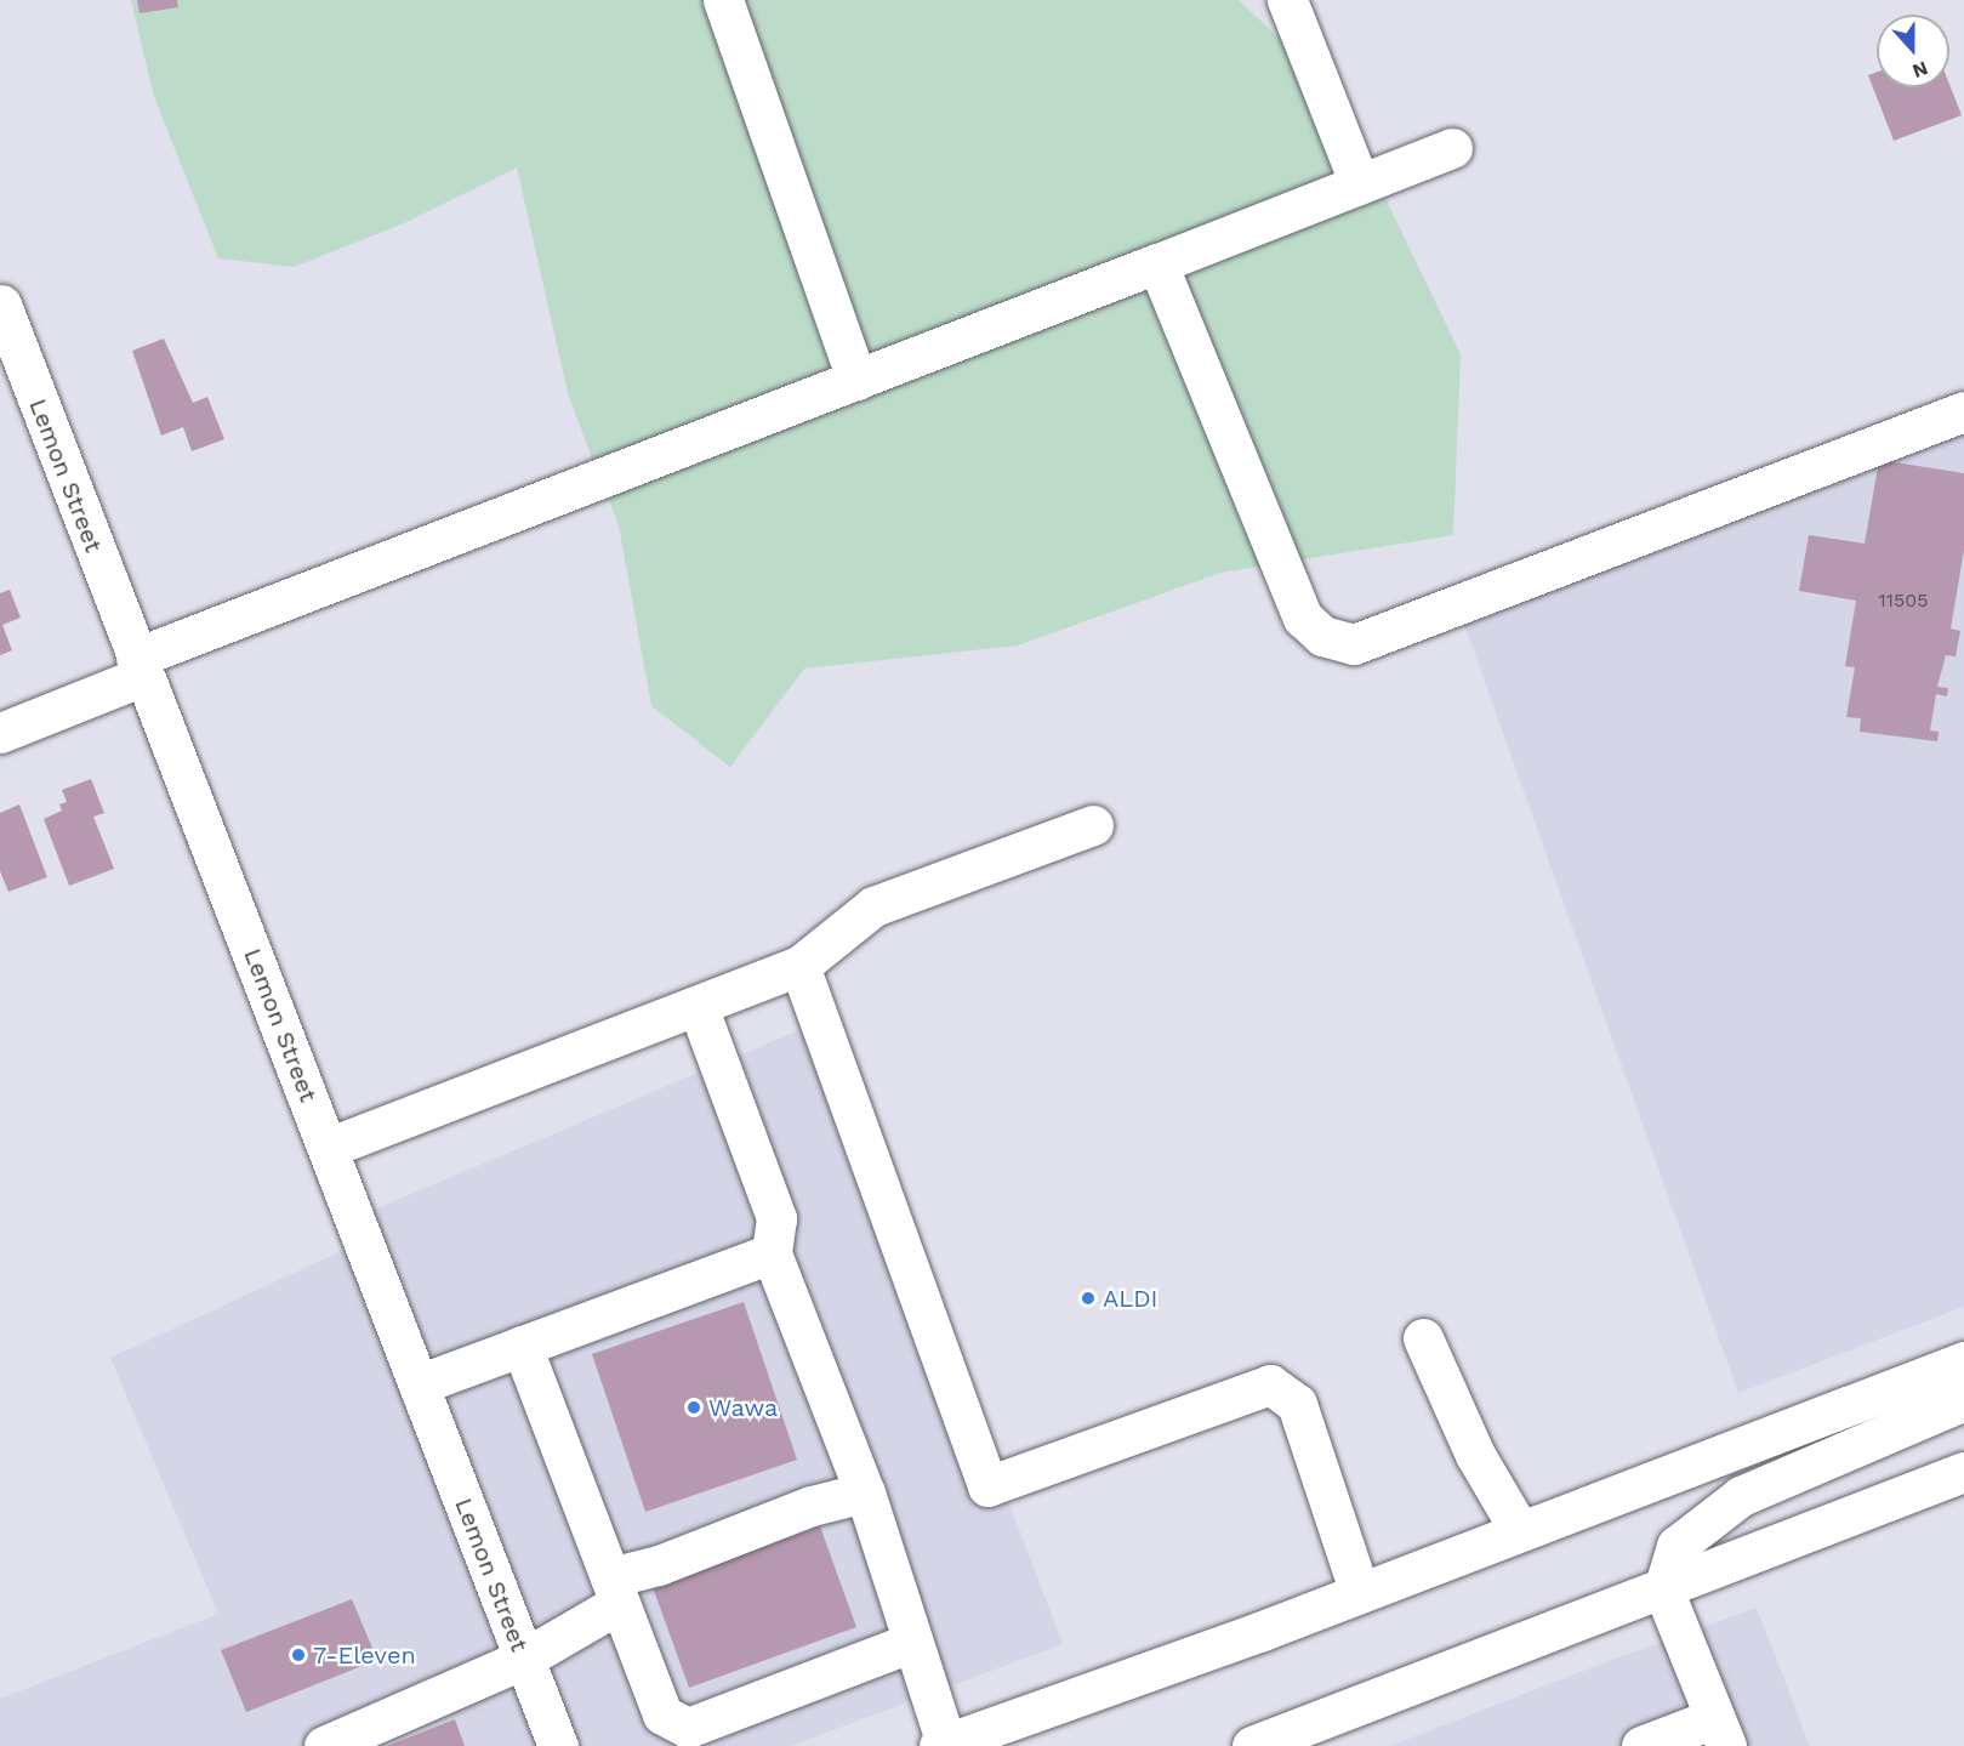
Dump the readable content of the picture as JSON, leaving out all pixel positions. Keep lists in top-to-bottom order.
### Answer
{
  "streets": {
    "main road": ["Lemon Street"]
  },
  "places": ["ALDI", "Wawa", "7-Eleven"],
  "house_numbers": ["11505"],
  "north": "bottom"
}
